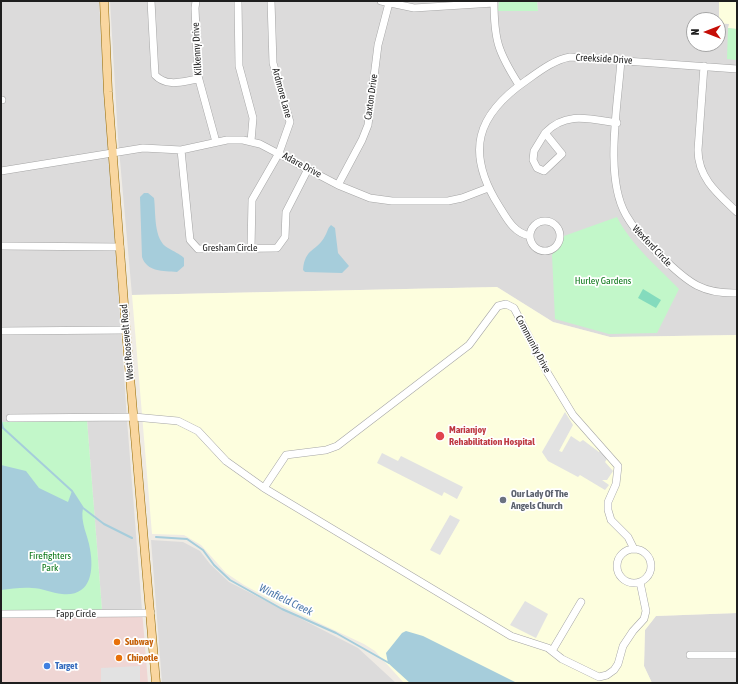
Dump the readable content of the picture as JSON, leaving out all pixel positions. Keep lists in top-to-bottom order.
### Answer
{
  "streets": {
    "main road": ["West Roosevelt Road"],
    "street": [
      "Kilkenny Drive",
      "Creekside Drive",
      "Ardmore Lane",
      "Caxton Drive",
      "Adare Drive",
      "Wexford Circle",
      "Gresham Circle",
      "Community Drive",
      "Fapp Circle"
    ]
  },
  "crossings": [
    ["Kilkenny Drive", "Adare Drive"],
    ["Creekside Drive", "Adare Drive"],
    ["Creekside Drive", "Wexford Circle"],
    ["Ardmore Lane", "Adare Drive"],
    ["Ardmore Lane", "Gresham Circle"],
    ["Caxton Drive", "Adare Drive"],
    ["Adare Drive", "Gresham Circle"],
    ["Adare Drive", "West Roosevelt Road"],
    ["West Roosevelt Road", "Fapp Circle"]
  ],
  "water": ["Winfield Creek"],
  "parks": ["Hurley Gardens", "Firefighters Park"],
  "places": [
    "Marianjoy Rehabilitation Hospital",
    "Our Lady Of The Angels Church",
    "Subway",
    "Chipotle",
    "Target"
  ],
  "north": "left"
}
